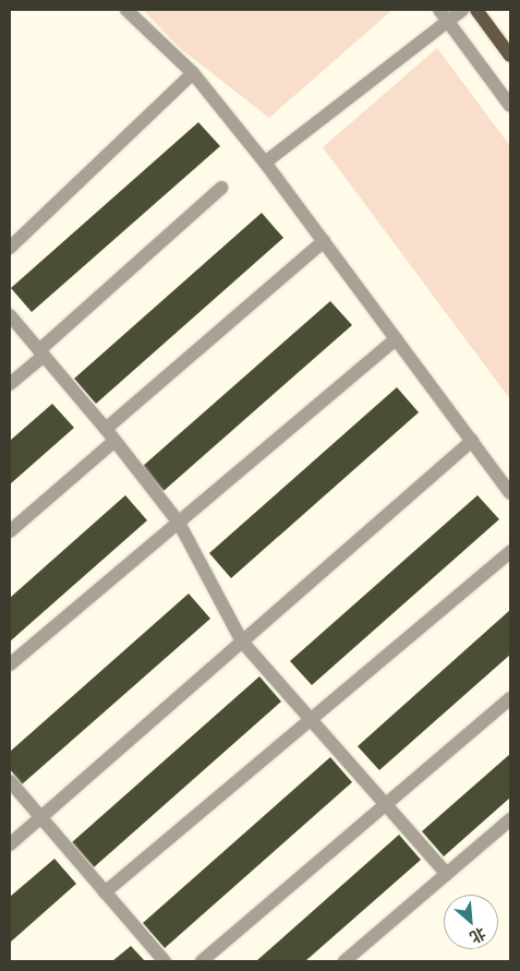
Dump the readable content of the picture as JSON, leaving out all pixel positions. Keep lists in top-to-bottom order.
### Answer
{
  "north": "bottom right"
}
